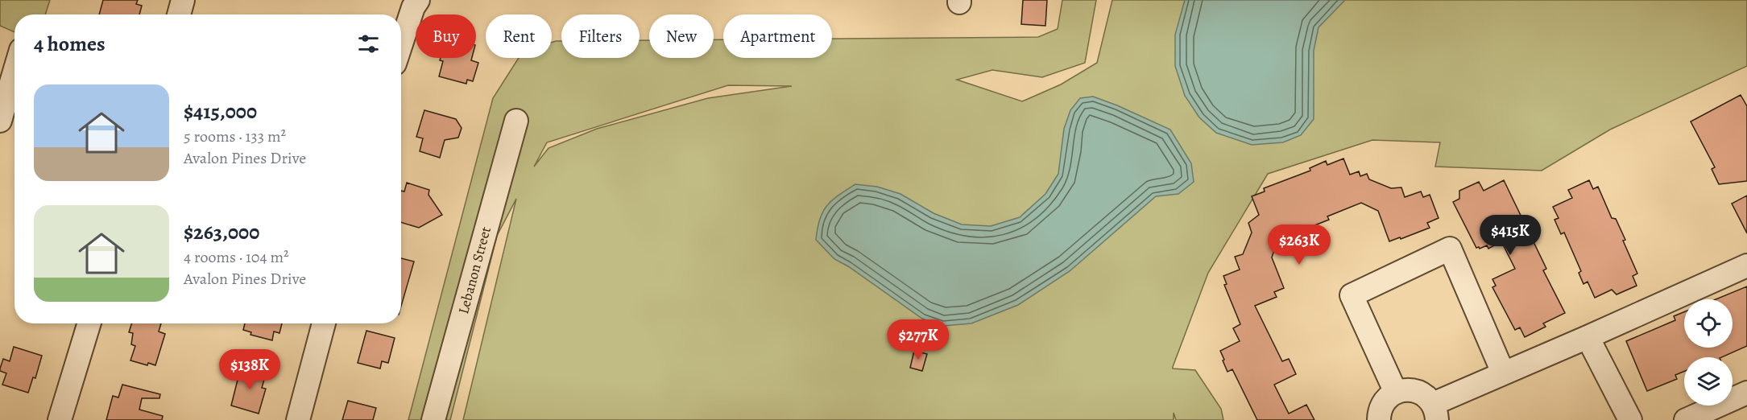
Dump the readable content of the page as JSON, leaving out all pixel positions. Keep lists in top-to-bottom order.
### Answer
{
  "streets": {
    "street": ["Lebanon Street"]
  },
  "page": {
    "chip": [
      "Buy",
      "Rent",
      "Filters",
      "New",
      "Apartment"
    ],
    "heading": "4 homes",
    "list": [
      {
        "name": "$415,000",
        "note": "5 rooms · 133 m² · Avalon Pines Drive"
      },
      {
        "name": "$263,000",
        "note": "4 rooms · 104 m² · Avalon Pines Drive"
      }
    ],
    "price": [
      "$415K",
      "$263K",
      "$277K",
      "$138K"
    ]
  }
}
